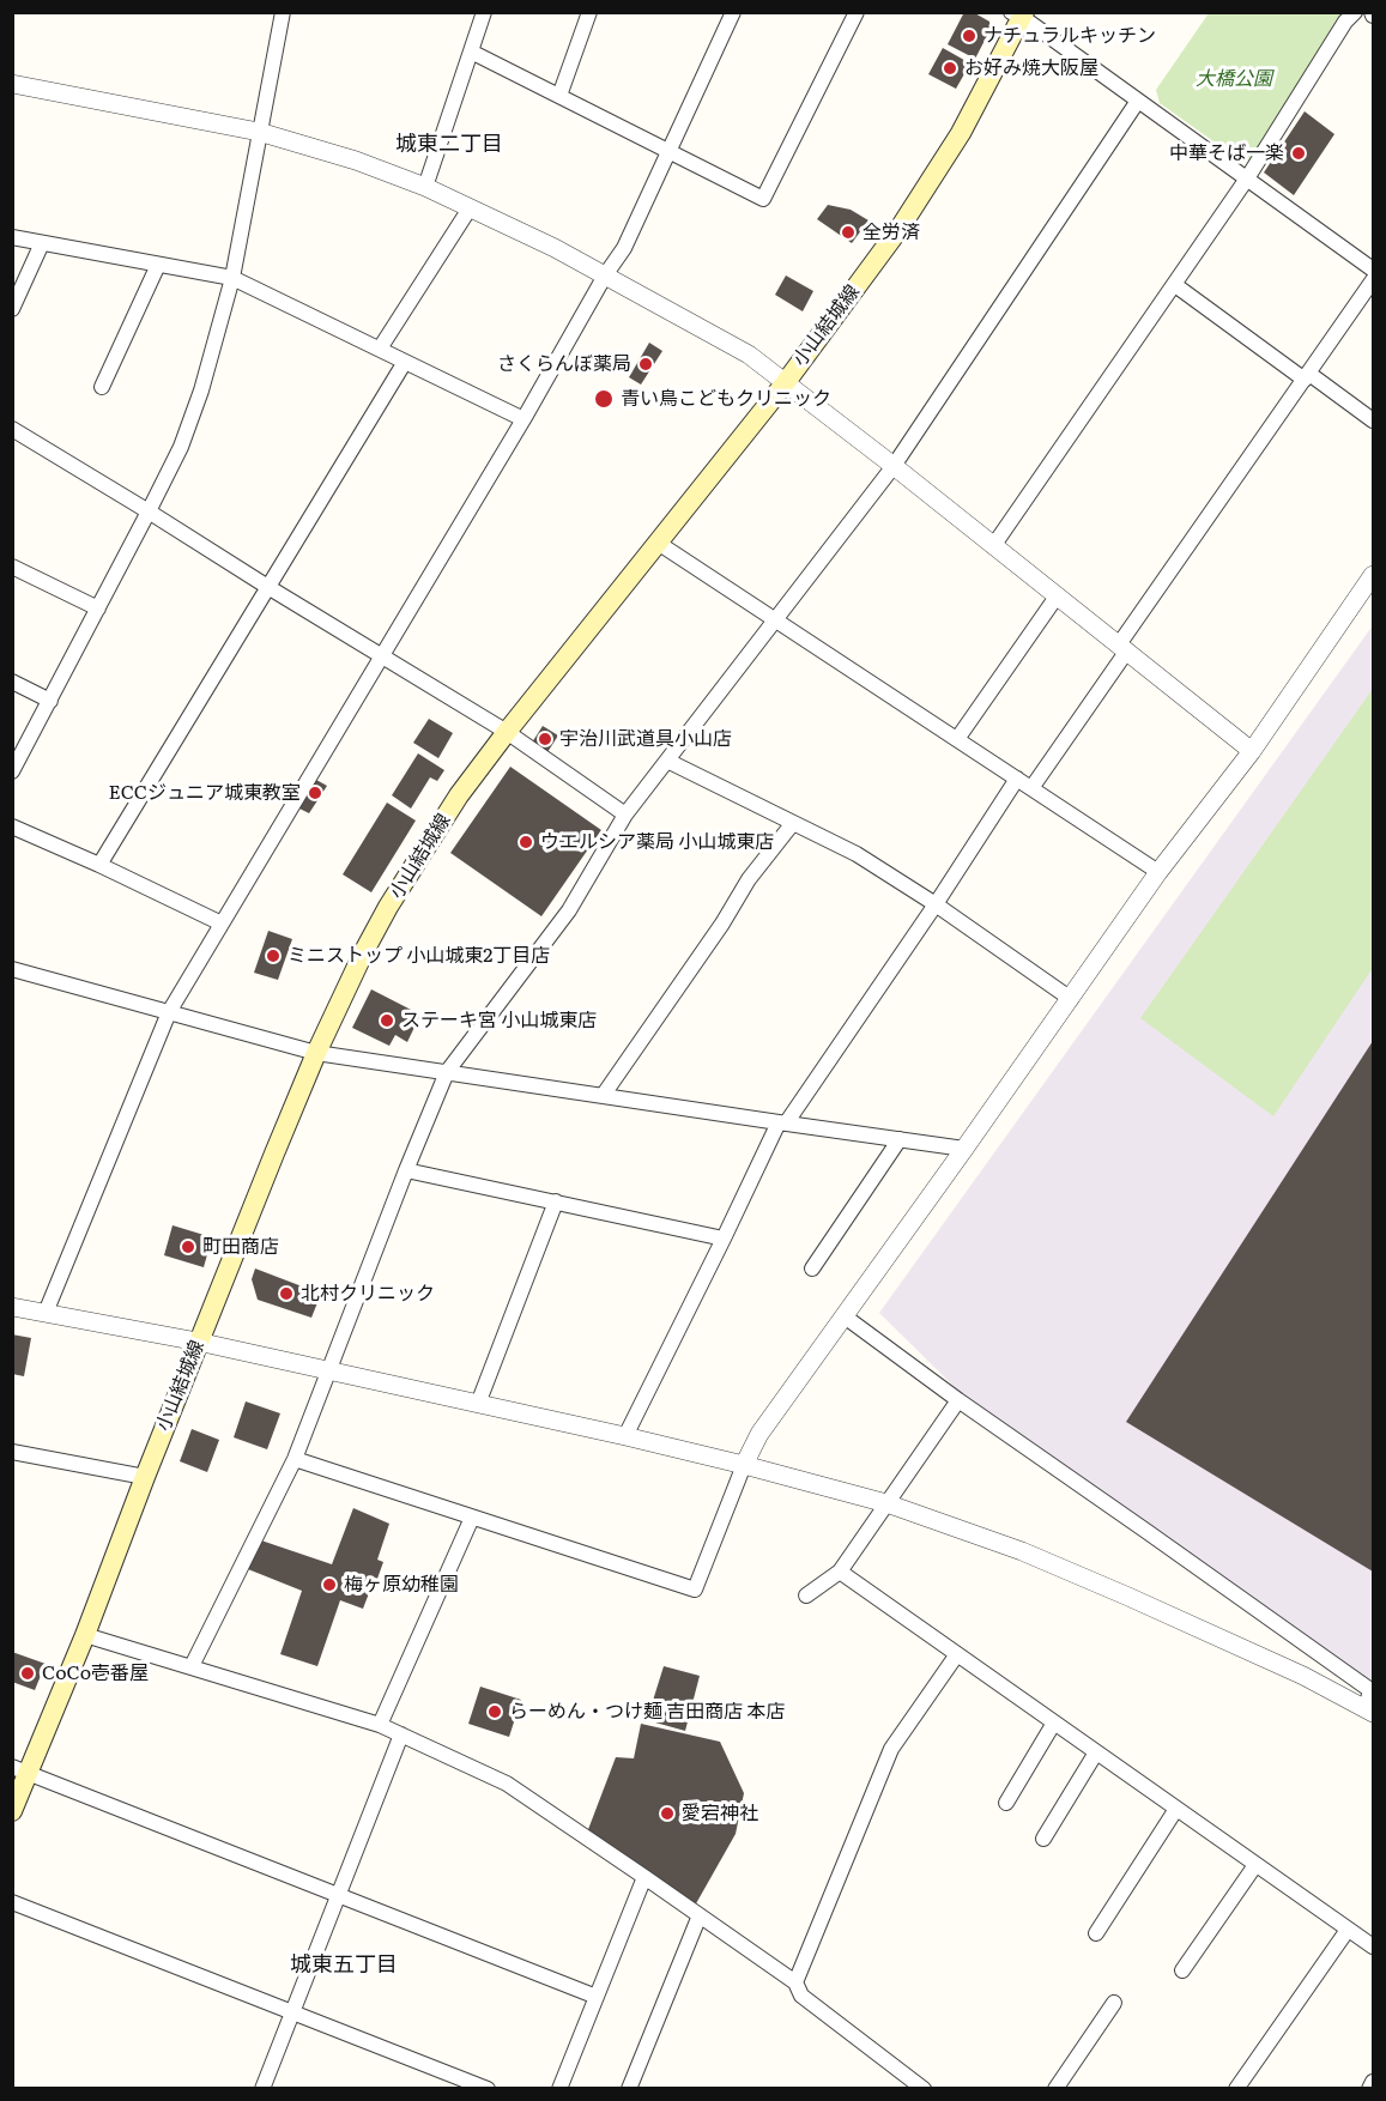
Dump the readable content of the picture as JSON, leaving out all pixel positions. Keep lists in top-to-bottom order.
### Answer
{
  "streets": {
    "main road": ["小山結城線"]
  },
  "districts": ["城東二丁目", "城東五丁目"],
  "parks": ["大橋公園"],
  "places": [
    "ナチュラルキッチン",
    "お好み焼大阪屋",
    "中華そば一楽",
    "全労済",
    "さくらんぼ薬局",
    "青い鳥こどもクリニック",
    "宇治川武道具小山店",
    "ECCジュニア城東教室",
    "ウエルシア薬局 小山城東店",
    "ミニストップ 小山城東2丁目店",
    "ステーキ宮 小山城東店",
    "町田商店",
    "北村クリニック",
    "梅ヶ原幼稚園",
    "CoCo壱番屋",
    "らーめん・つけ麺 吉田商店 本店",
    "愛宕神社"
  ]
}
